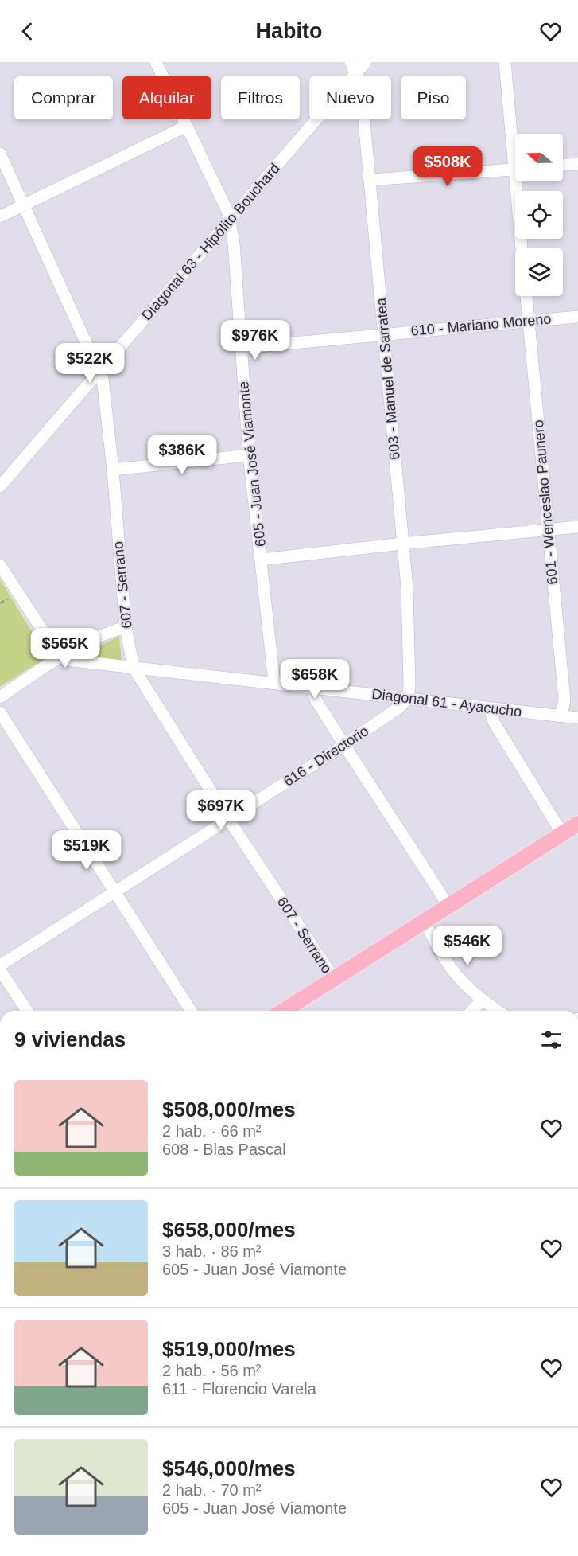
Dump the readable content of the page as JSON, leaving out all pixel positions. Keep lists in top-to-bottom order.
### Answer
{
  "streets": {
    "street": [
      "Diagonal 63 - Hipólito Bouchard",
      "610 - Mariano Moreno",
      "603 - Manuel de Sarratea",
      "605 - Juan José Viamonte",
      "601 - Wenceslao Paunero",
      "607 - Serrano",
      "Diagonal 61 - Ayacucho",
      "616 - Directorio"
    ]
  },
  "crossings": [
    ["Diagonal 63 - Hipólito Bouchard", "603 - Manuel de Sarratea"],
    ["Diagonal 63 - Hipólito Bouchard", "605 - Juan José Viamonte"],
    ["Diagonal 63 - Hipólito Bouchard", "607 - Serrano"],
    ["610 - Mariano Moreno", "603 - Manuel de Sarratea"],
    ["610 - Mariano Moreno", "605 - Juan José Viamonte"],
    ["610 - Mariano Moreno", "601 - Wenceslao Paunero"],
    ["603 - Manuel de Sarratea", "Diagonal 61 - Ayacucho"],
    ["603 - Manuel de Sarratea", "616 - Directorio"],
    ["605 - Juan José Viamonte", "Diagonal 61 - Ayacucho"],
    ["601 - Wenceslao Paunero", "Diagonal 61 - Ayacucho"],
    ["607 - Serrano", "Diagonal 61 - Ayacucho"],
    ["607 - Serrano", "616 - Directorio"],
    ["Diagonal 61 - Ayacucho", "616 - Directorio"]
  ],
  "north": "left",
  "page": {
    "header": "Habito",
    "chip": [
      "Comprar",
      "Alquilar",
      "Filtros",
      "Nuevo",
      "Piso"
    ],
    "price": [
      "$508K",
      "$976K",
      "$522K",
      "$386K",
      "$565K",
      "$658K",
      "$697K",
      "$519K",
      "$546K"
    ],
    "heading": "9 viviendas",
    "list": [
      {
        "name": "$508,000/mes",
        "note": "2 hab. · 66 m² · 608 - Blas Pascal"
      },
      {
        "name": "$658,000/mes",
        "note": "3 hab. · 86 m² · 605 - Juan José Viamonte"
      },
      {
        "name": "$519,000/mes",
        "note": "2 hab. · 56 m² · 611 - Florencio Varela"
      },
      {
        "name": "$546,000/mes",
        "note": "2 hab. · 70 m² · 605 - Juan José Viamonte"
      }
    ]
  }
}
